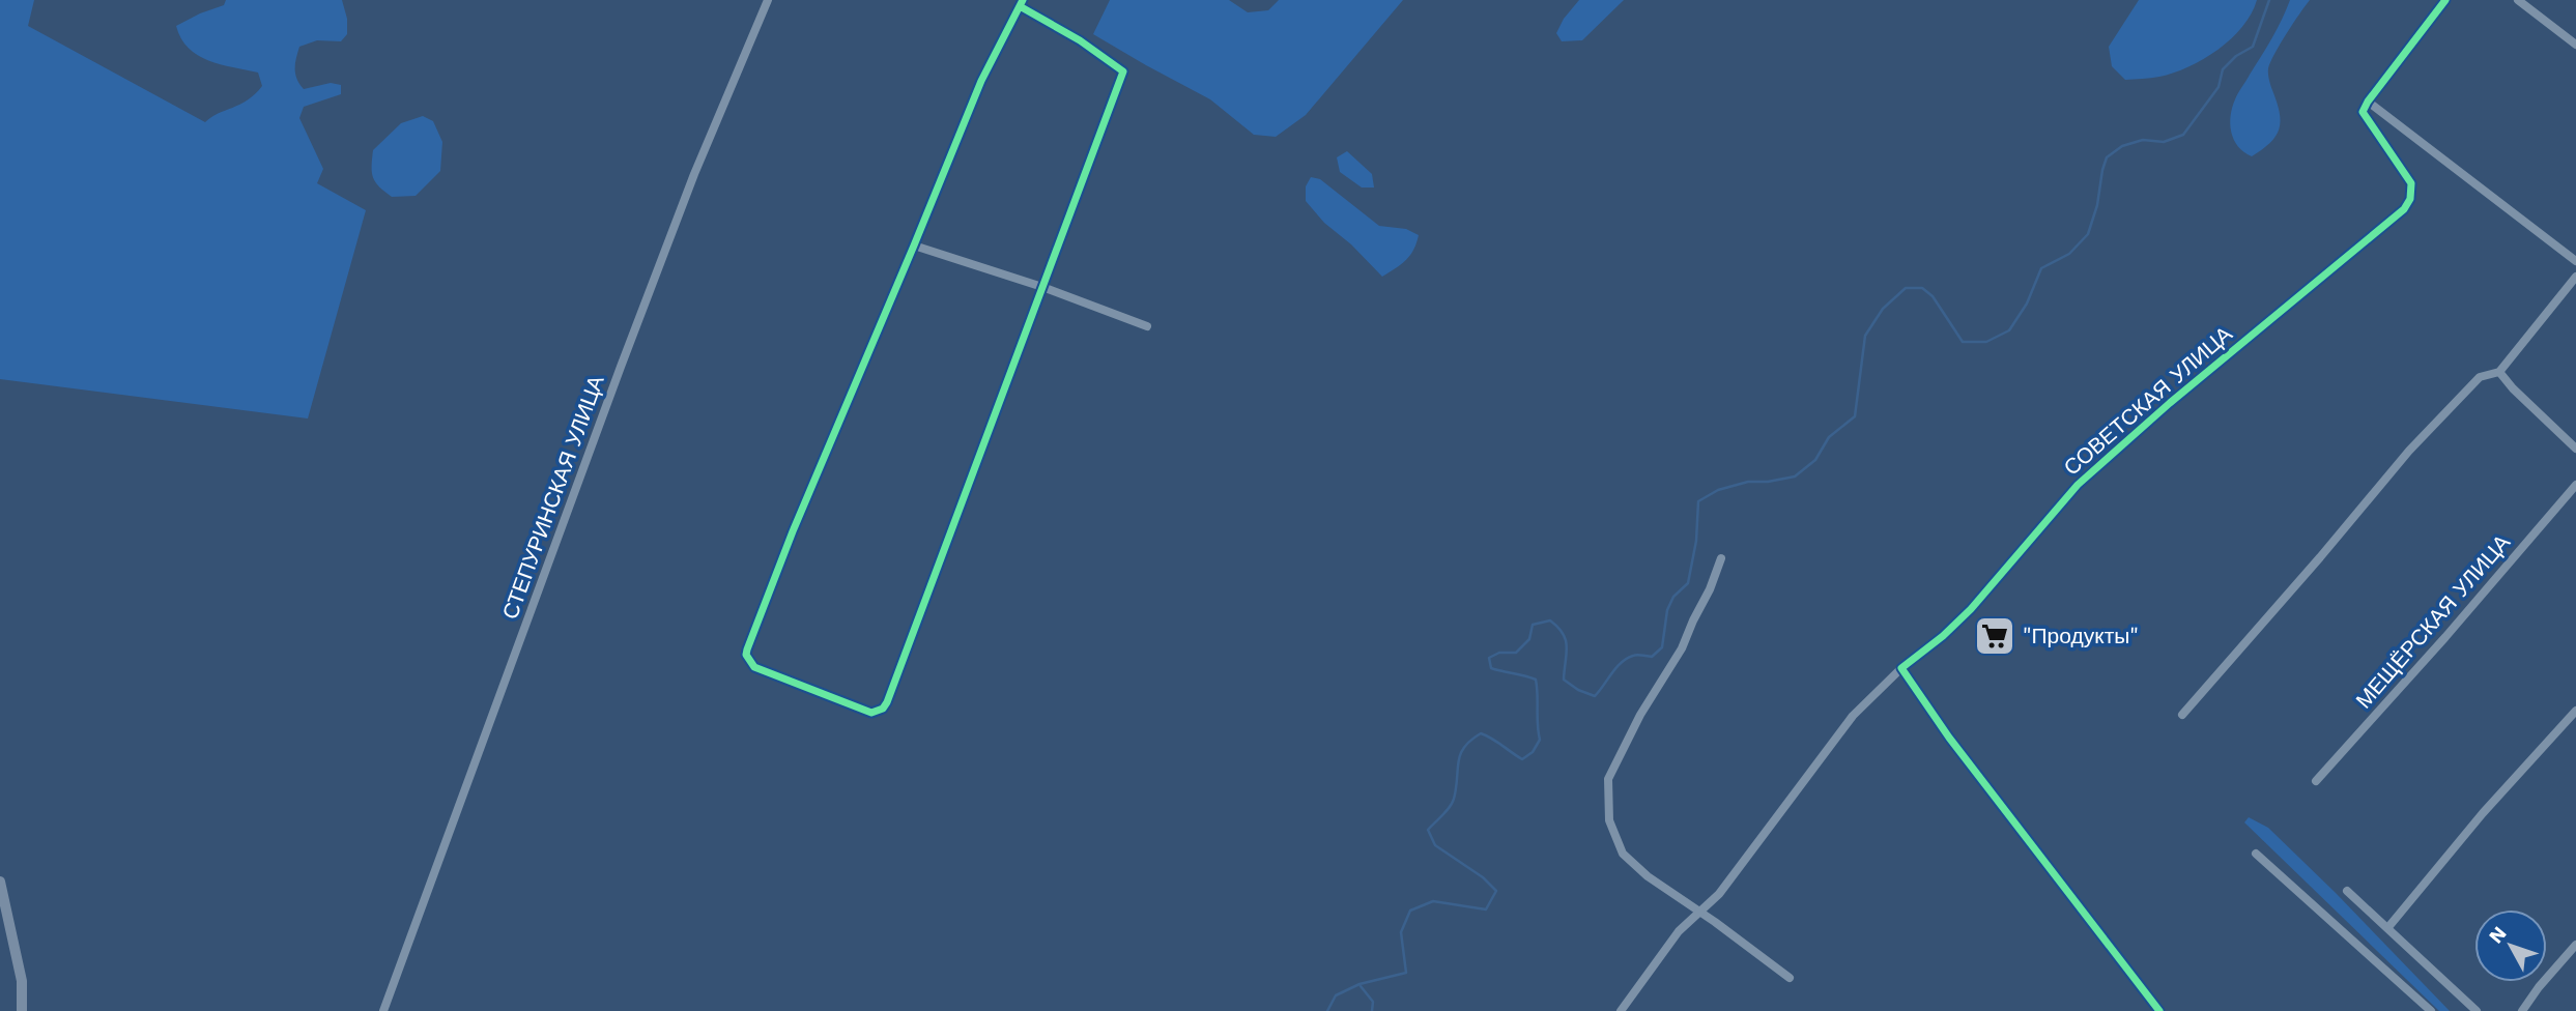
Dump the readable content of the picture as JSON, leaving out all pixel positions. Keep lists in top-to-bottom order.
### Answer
{
  "streets": {
    "street": ["СОВЕТСКАЯ УЛИЦА", "СТЕПУРИНСКАЯ УЛИЦА", "МЕЩЁРСКАЯ УЛИЦА"]
  },
  "places": {
    "supermarket": ["\"Продукты\""]
  },
  "north": "top left"
}
